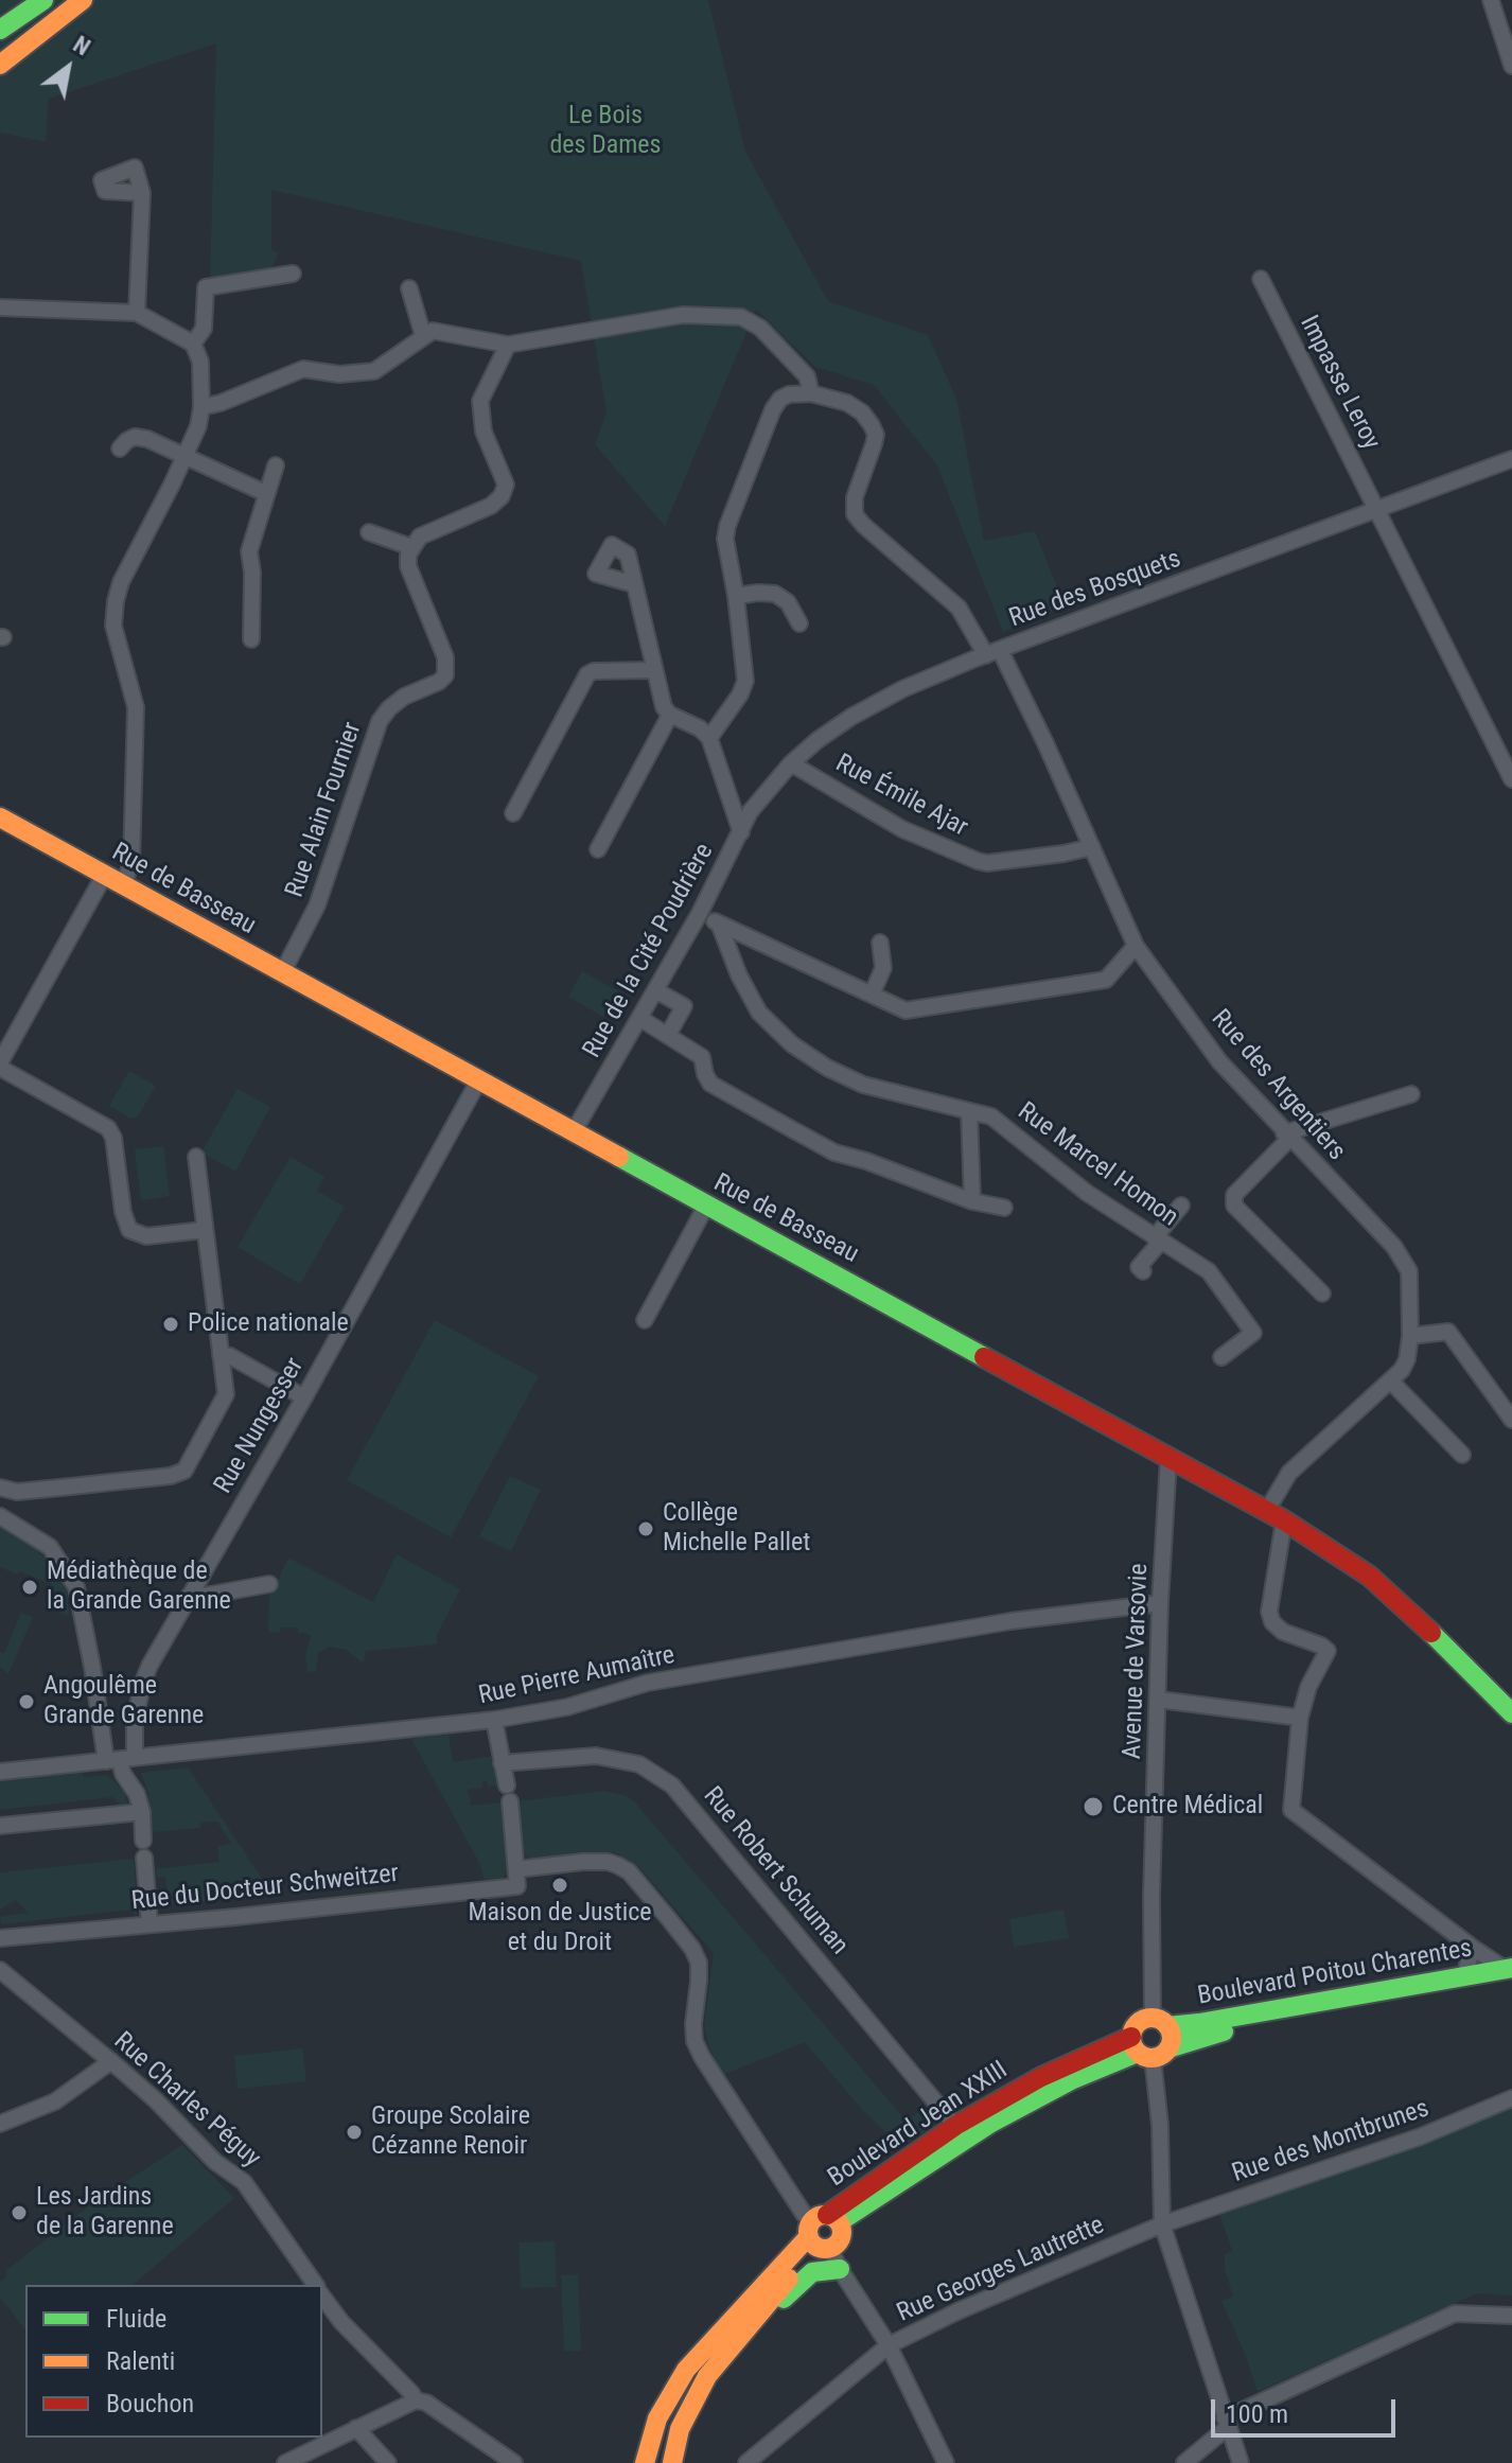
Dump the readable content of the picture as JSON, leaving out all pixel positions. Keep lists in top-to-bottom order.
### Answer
{
  "streets": {
    "main road": ["Rue de Basseau", "Boulevard Poitou Charentes", "Boulevard Jean XXIII"],
    "street": [
      "Impasse Leroy",
      "Rue des Bosquets",
      "Rue Émile Ajar",
      "Rue Alain Fournier",
      "Rue de la Cité Poudrière",
      "Rue des Argentiers",
      "Rue Marcel Homon",
      "Rue Nungesser",
      "Avenue de Varsovie",
      "Rue Pierre Aumaître",
      "Rue Robert Schuman",
      "Rue du Docteur Schweitzer",
      "Rue Charles Péguy",
      "Rue des Montbrunes",
      "Rue Georges Lautrette"
    ]
  },
  "crossings": [
    ["Impasse Leroy", "Rue des Bosquets"],
    ["Rue des Bosquets", "Rue Émile Ajar"],
    ["Rue des Bosquets", "Rue de la Cité Poudrière"],
    ["Rue des Bosquets", "Rue des Argentiers"],
    ["Rue Émile Ajar", "Rue des Argentiers"],
    ["Rue Alain Fournier", "Rue de Basseau"],
    ["Rue de Basseau", "Rue de la Cité Poudrière"],
    ["Rue de Basseau", "Rue des Argentiers"],
    ["Rue de Basseau", "Rue Nungesser"],
    ["Rue de Basseau", "Avenue de Varsovie"],
    ["Rue Nungesser", "Rue Pierre Aumaître"],
    ["Avenue de Varsovie", "Rue Pierre Aumaître"],
    ["Avenue de Varsovie", "Boulevard Poitou Charentes"],
    ["Rue Robert Schuman", "Boulevard Jean XXIII"],
    ["Boulevard Poitou Charentes", "Boulevard Jean XXIII"],
    ["Rue des Montbrunes", "Rue Georges Lautrette"]
  ],
  "parks": ["Le Bois des Dames"],
  "places": [
    "Police nationale",
    "Collège Michelle Pallet",
    "Médiathèque de la Grande Garenne",
    "Angoulême Grande Garenne",
    "Centre Médical",
    "Maison de Justice et du Droit",
    "Groupe Scolaire Cézanne Renoir",
    "Les Jardins de la Garenne"
  ],
  "legend": ["Fluide", "Ralenti", "Bouchon"],
  "scale_bar": "100 m",
  "north": "top right"
}
